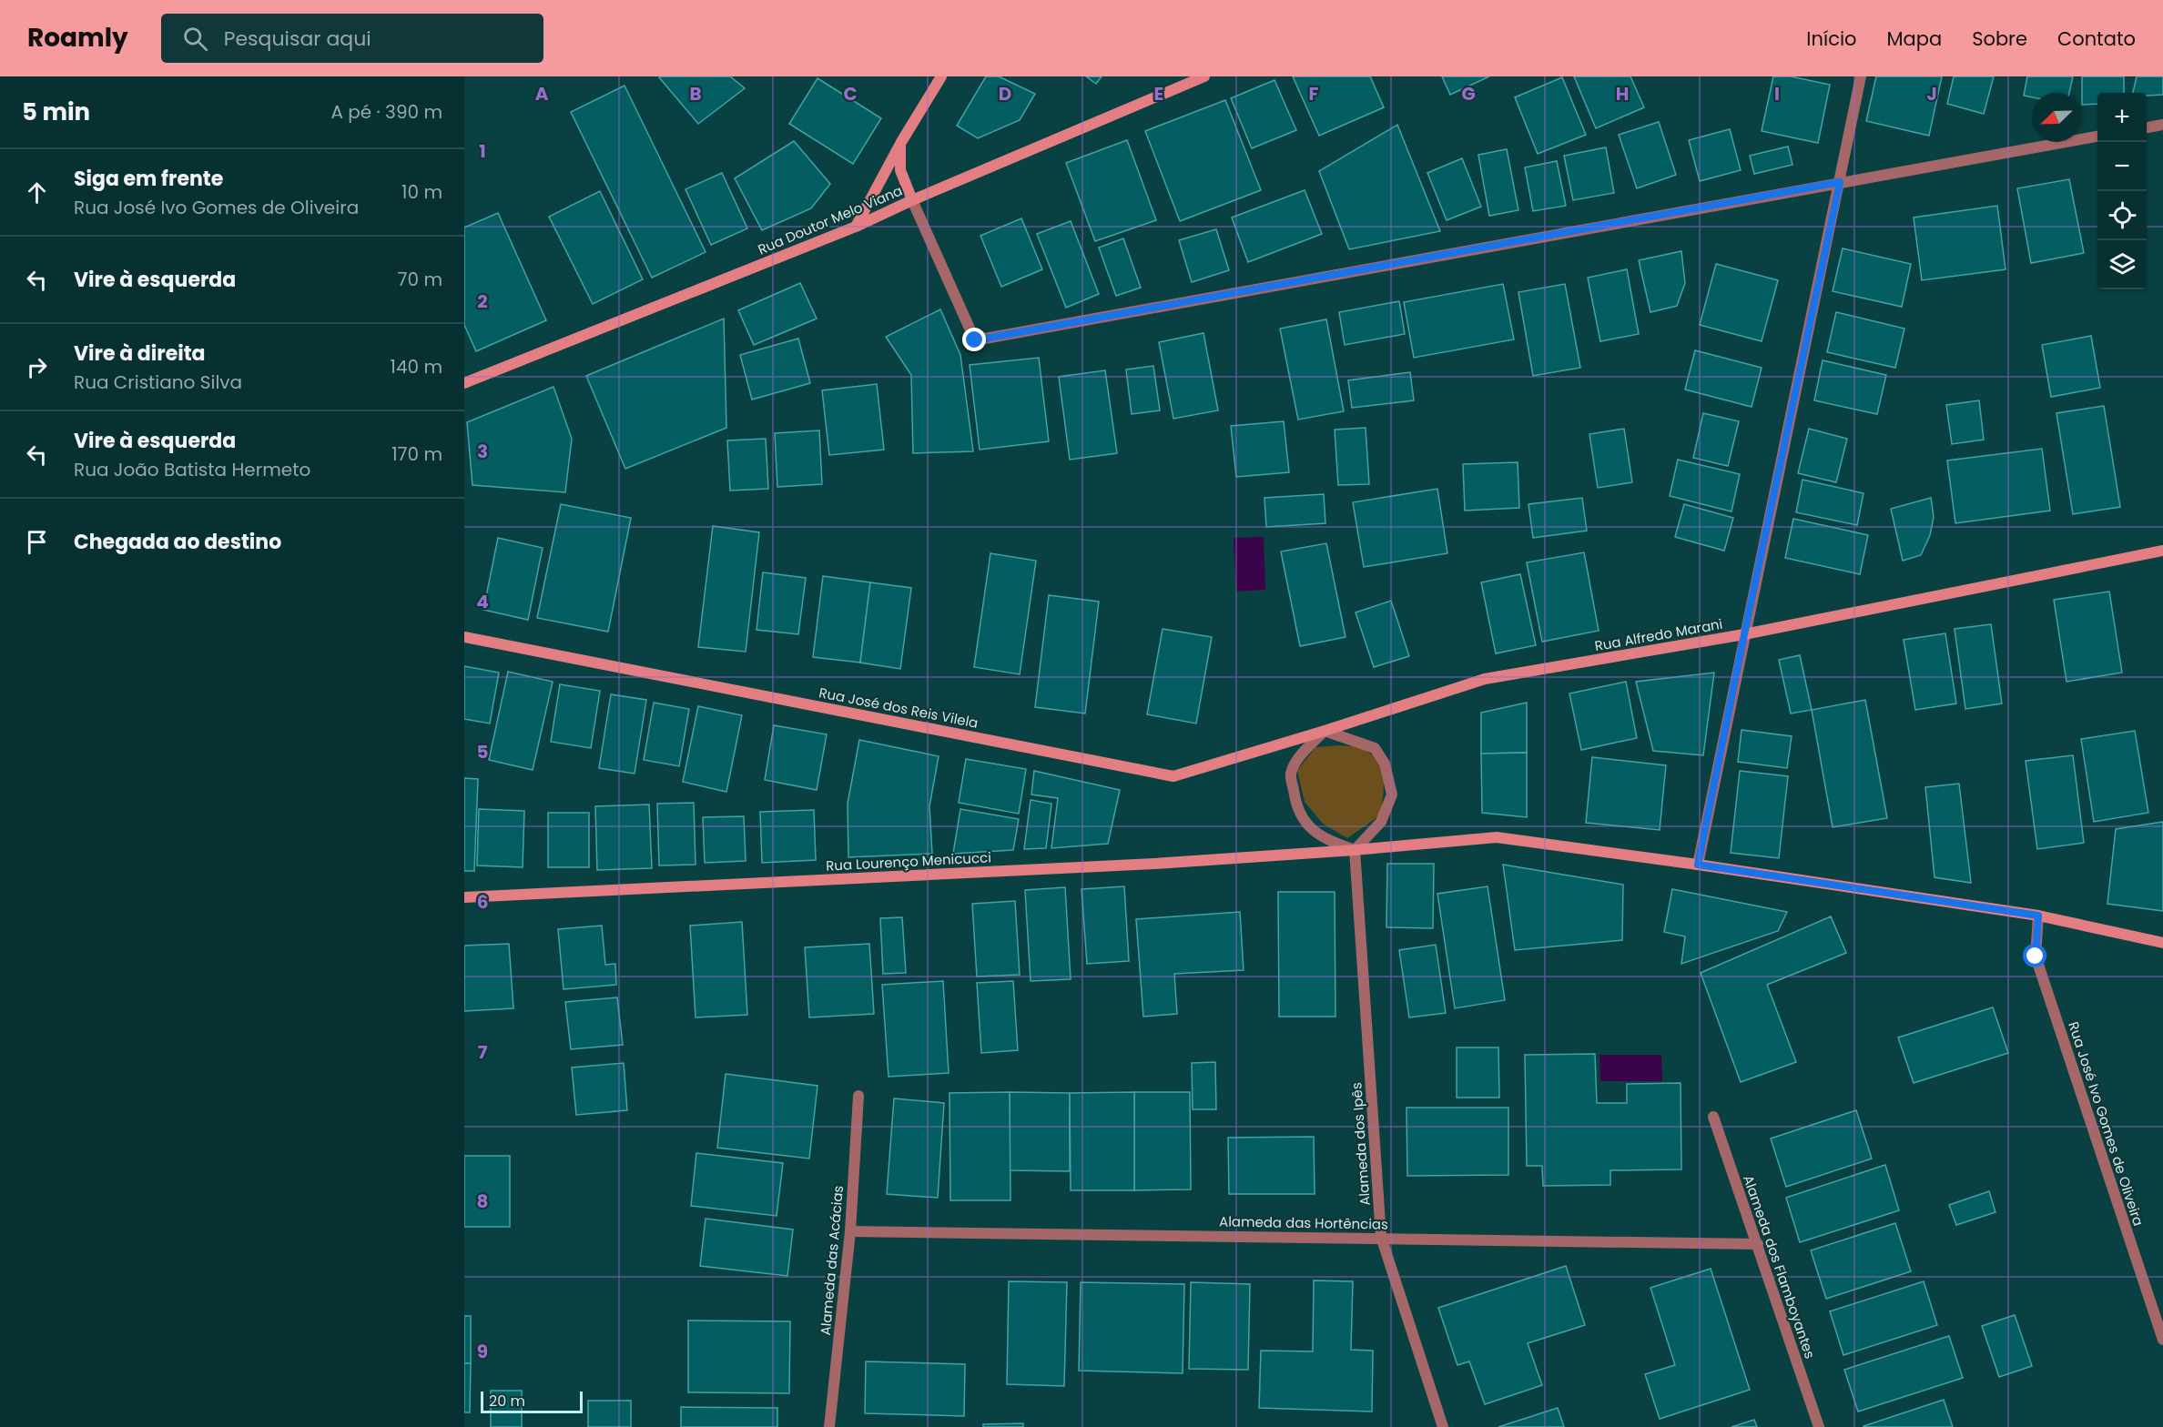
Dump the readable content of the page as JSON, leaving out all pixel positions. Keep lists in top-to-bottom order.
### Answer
{
  "streets": {
    "main road": [
      "Rua Doutor Melo Viana",
      "Rua Alfredo Marani",
      "Rua José dos Reis Vilela",
      "Rua Lourenço Menicucci"
    ],
    "street": [
      "Rua José Ivo Gomes de Oliveira",
      "Alameda dos Ipês",
      "Alameda das Hortências",
      "Alameda das Acácias",
      "Alameda dos Flamboyantes"
    ]
  },
  "crossings": [
    ["Rua Alfredo Marani", "Rua José dos Reis Vilela"],
    ["Rua Alfredo Marani", "Rua Lourenço Menicucci"],
    ["Rua Alfredo Marani", "Alameda dos Ipês"],
    ["Rua José dos Reis Vilela", "Rua Lourenço Menicucci"],
    ["Rua José dos Reis Vilela", "Alameda dos Ipês"],
    ["Rua Lourenço Menicucci", "Rua José Ivo Gomes de Oliveira"],
    ["Rua Lourenço Menicucci", "Alameda dos Ipês"],
    ["Alameda dos Ipês", "Alameda das Hortências"],
    ["Alameda das Hortências", "Alameda das Acácias"],
    ["Alameda das Hortências", "Alameda dos Flamboyantes"]
  ],
  "scale_bar": "20 m",
  "north": "bottom left",
  "page": {
    "header": "Roamly",
    "search": "Pesquisar aqui",
    "nav": [
      "Início",
      "Mapa",
      "Sobre",
      "Contato"
    ],
    "heading": ["5 min", "A pé · 390 m"],
    "map_buttons": ["+", "−"],
    "list": [
      ["Siga em frente", "Rua José Ivo Gomes de Oliveira", "10 m"],
      ["Vire à esquerda", "70 m"],
      ["Vire à direita", "Rua Cristiano Silva", "140 m"],
      ["Vire à esquerda", "Rua João Batista Hermeto", "170 m"],
      "Chegada ao destino"
    ],
    "scale": "20 m"
  },
  "grid": {
    "columns": [
      "A",
      "B",
      "C",
      "D",
      "E",
      "F",
      "G",
      "H",
      "I",
      "J"
    ],
    "rows": [
      "1",
      "2",
      "3",
      "4",
      "5",
      "6",
      "7",
      "8",
      "9"
    ]
  }
}
